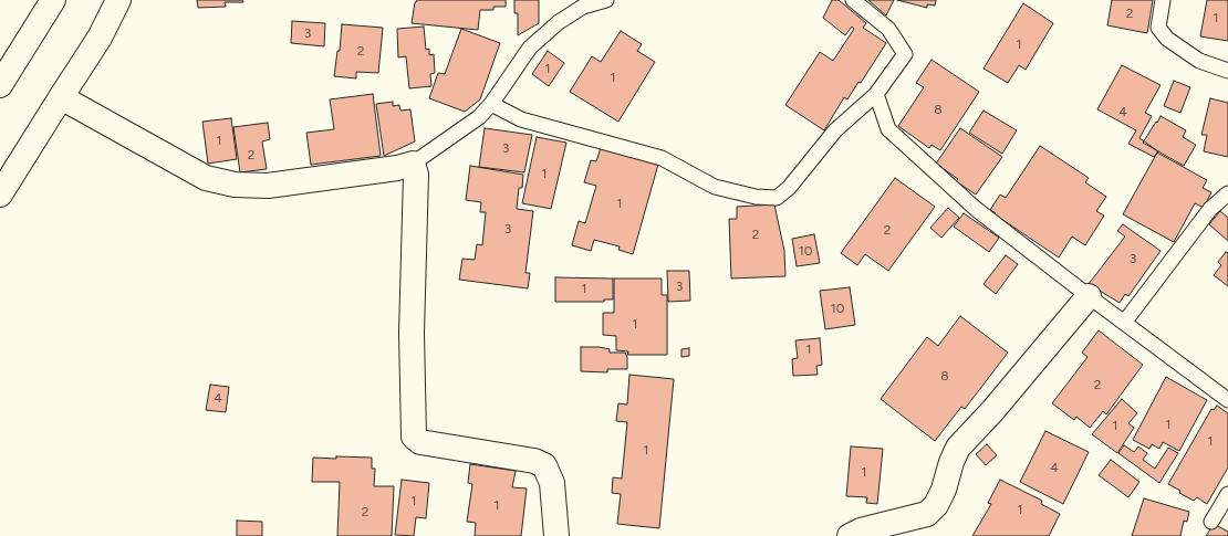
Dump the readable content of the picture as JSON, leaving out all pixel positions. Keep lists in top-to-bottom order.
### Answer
{
  "house_numbers": [
    "2",
    "1",
    "3",
    "1",
    "2",
    "1",
    "1",
    "8",
    "4",
    "1",
    "3",
    "2",
    "1",
    "1",
    "3",
    "2",
    "2",
    "10",
    "3",
    "3",
    "1",
    "10",
    "1",
    "1",
    "8",
    "2",
    "4",
    "1",
    "1",
    "1",
    "1",
    "4",
    "1",
    "1",
    "1",
    "1",
    "2"
  ]
}
